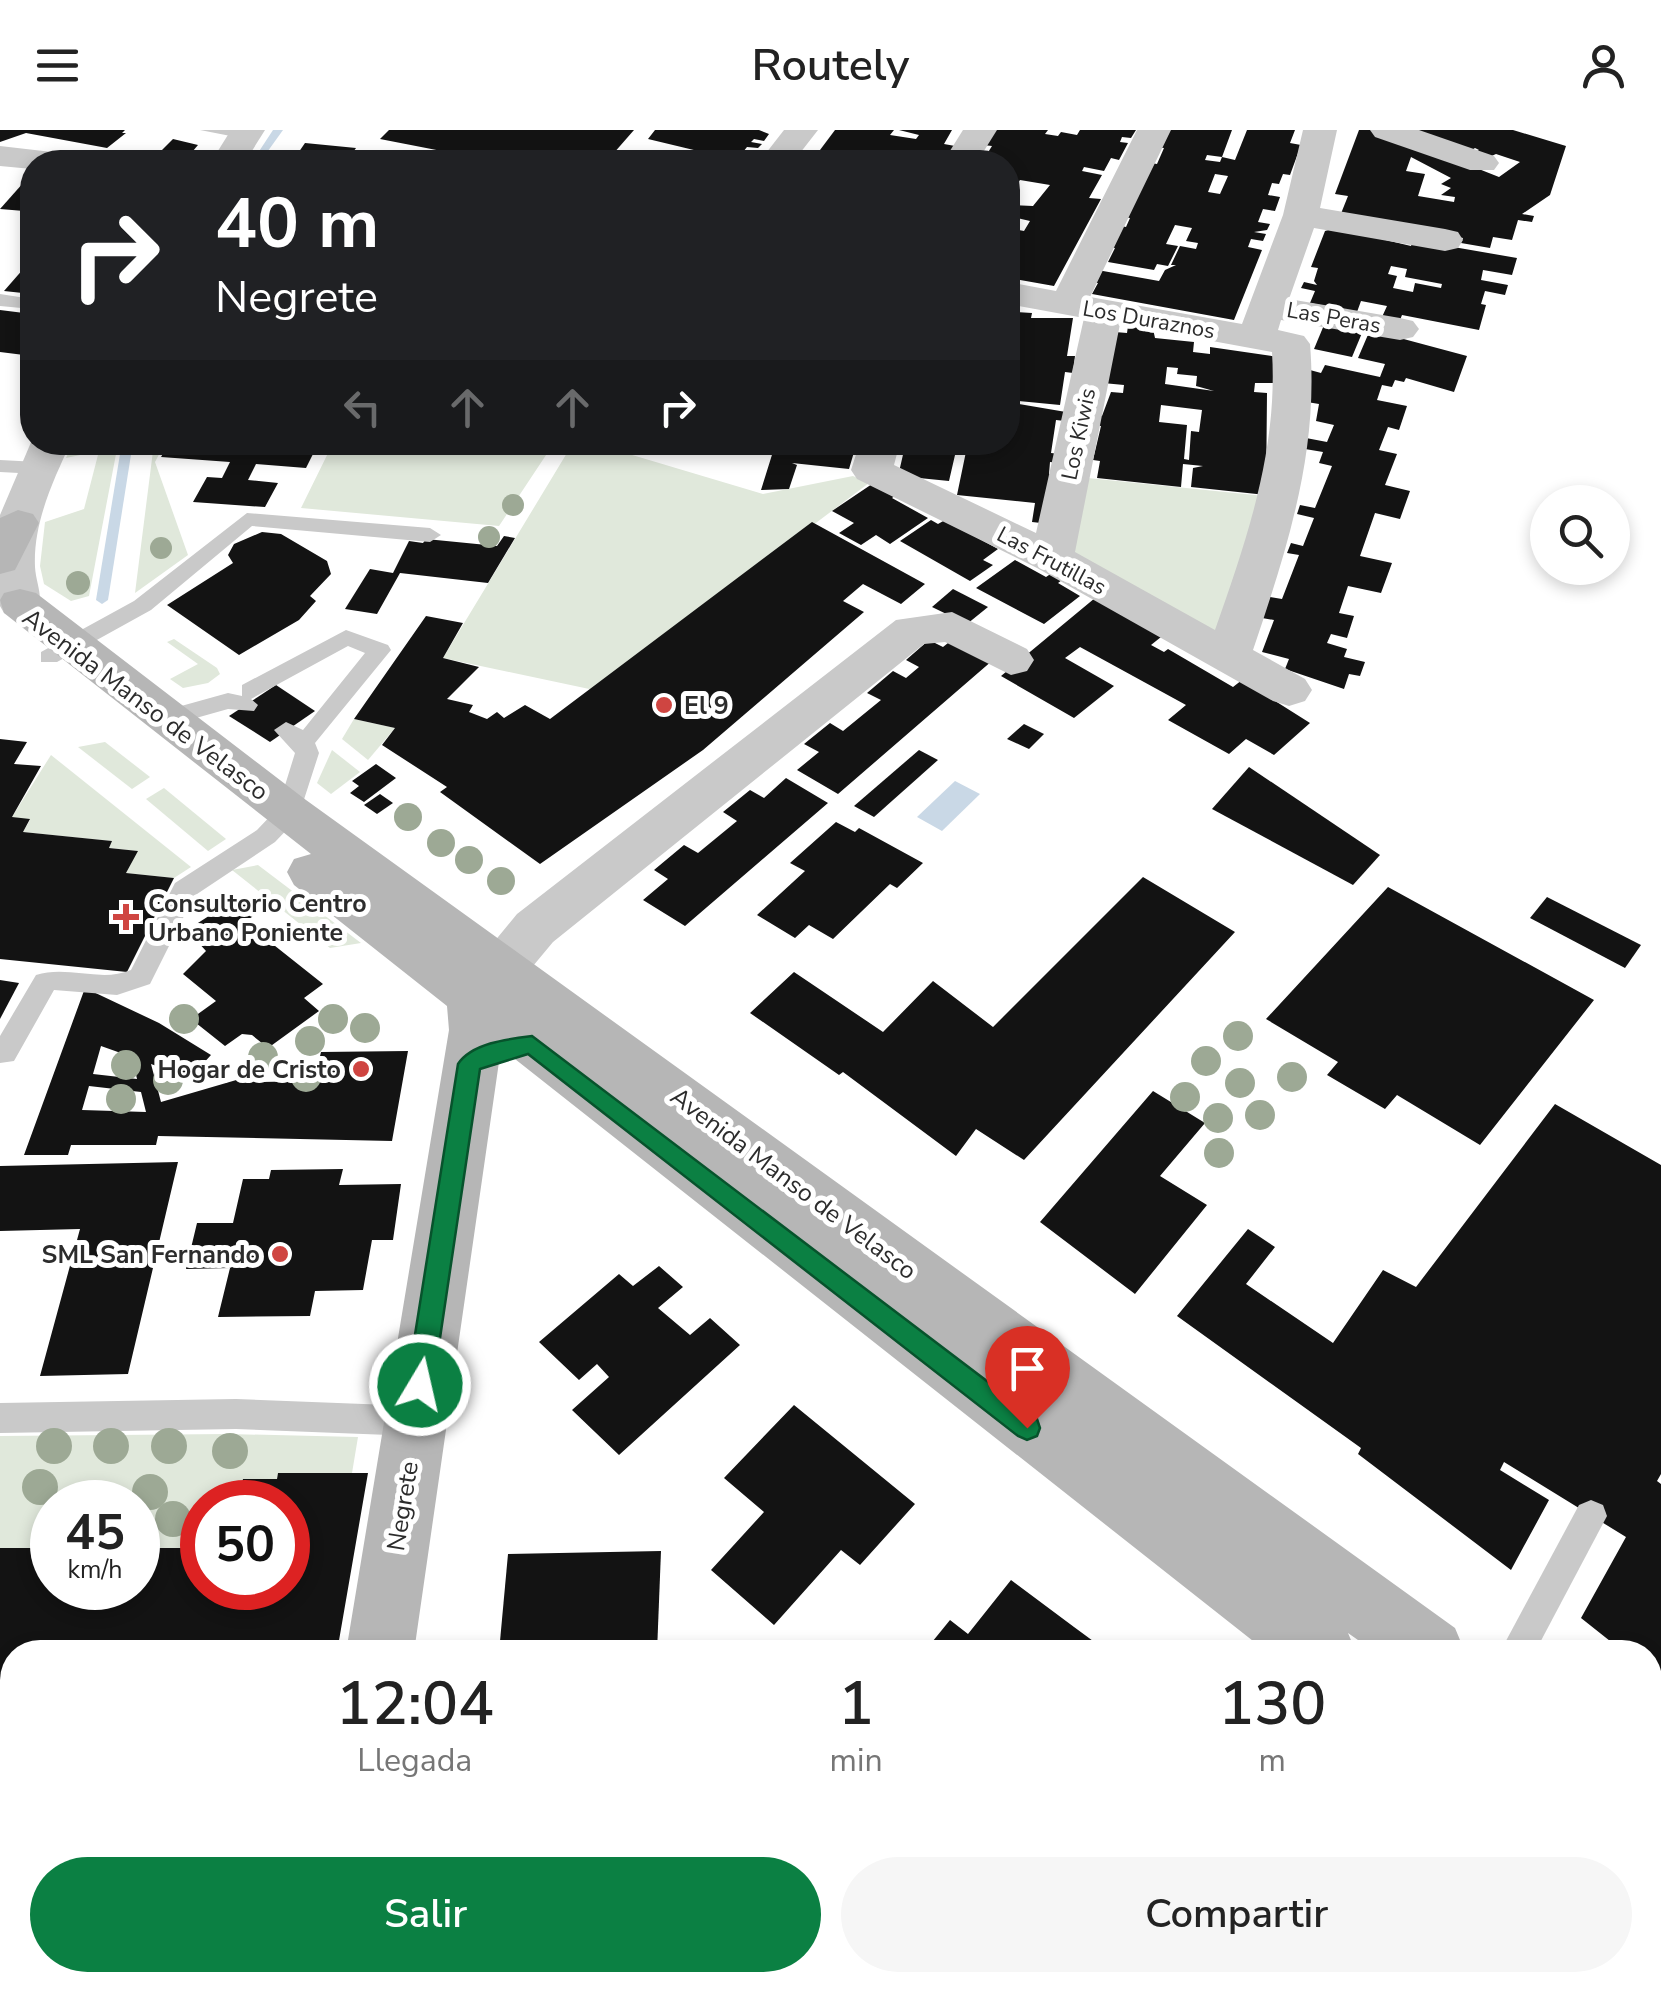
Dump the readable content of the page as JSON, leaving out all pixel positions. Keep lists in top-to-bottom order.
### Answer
{
  "streets": {
    "main road": ["Avenida Manso de Velasco", "Negrete"],
    "street": [
      "Las Peras",
      "Los Duraznos",
      "Los Kiwis",
      "Las Frutillas"
    ]
  },
  "crossings": [
    ["Las Peras", "Los Duraznos"],
    ["Los Duraznos", "Los Kiwis"],
    ["Los Kiwis", "Las Frutillas"],
    ["Avenida Manso de Velasco", "Negrete"]
  ],
  "places": {
    "other": ["El 9", "Hogar de Cristo", "SML San Fernando"],
    "health": ["Consultorio Centro Urbano Poniente"]
  },
  "page": {
    "header": "Routely",
    "turn": ["40 m", "Negrete"],
    "speed": "45 km/h",
    "limit": "50",
    "eta": [
      "12:04",
      "Llegada",
      "1",
      "min",
      "130",
      "m"
    ],
    "buttons": ["Salir", "Compartir"]
  }
}
